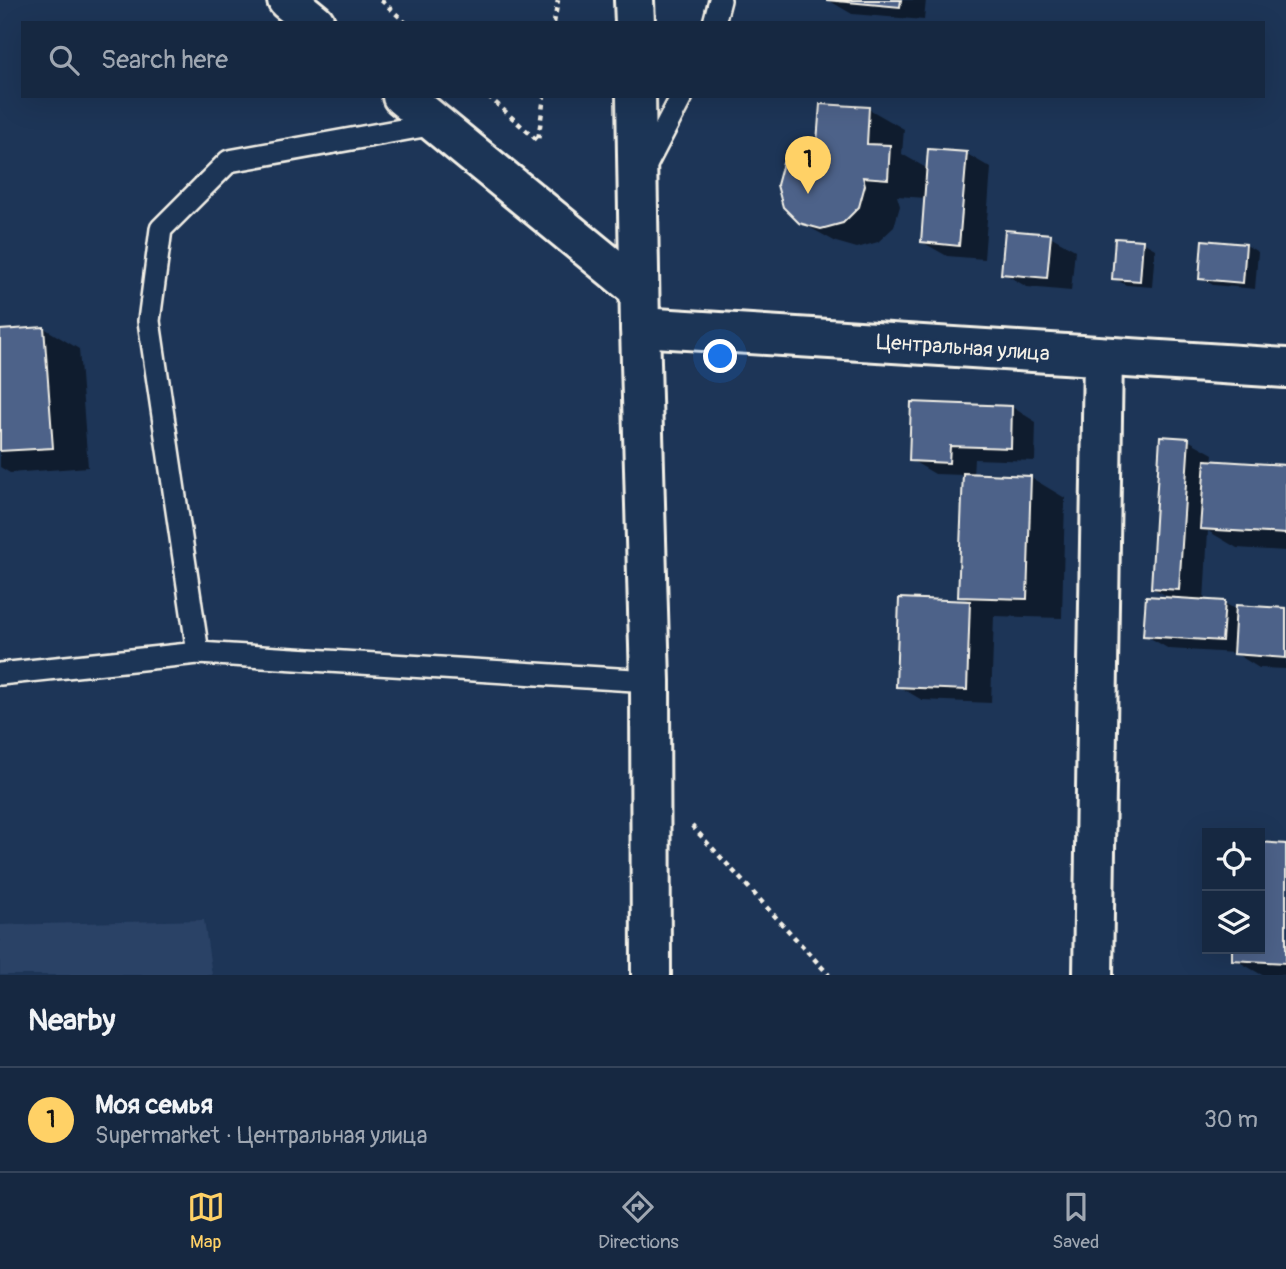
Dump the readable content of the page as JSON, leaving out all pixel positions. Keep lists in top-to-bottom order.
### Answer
{
  "streets": {
    "street": ["Центральная улица"]
  },
  "page": {
    "search": "Search here",
    "pins": "1",
    "heading": "Nearby",
    "list": [
      {
        "mark": "1",
        "name": "Моя семья",
        "note": "Supermarket · Центральная улица",
        "value": "30 m"
      }
    ],
    "nav": ["Map", "Directions", "Saved"]
  }
}
